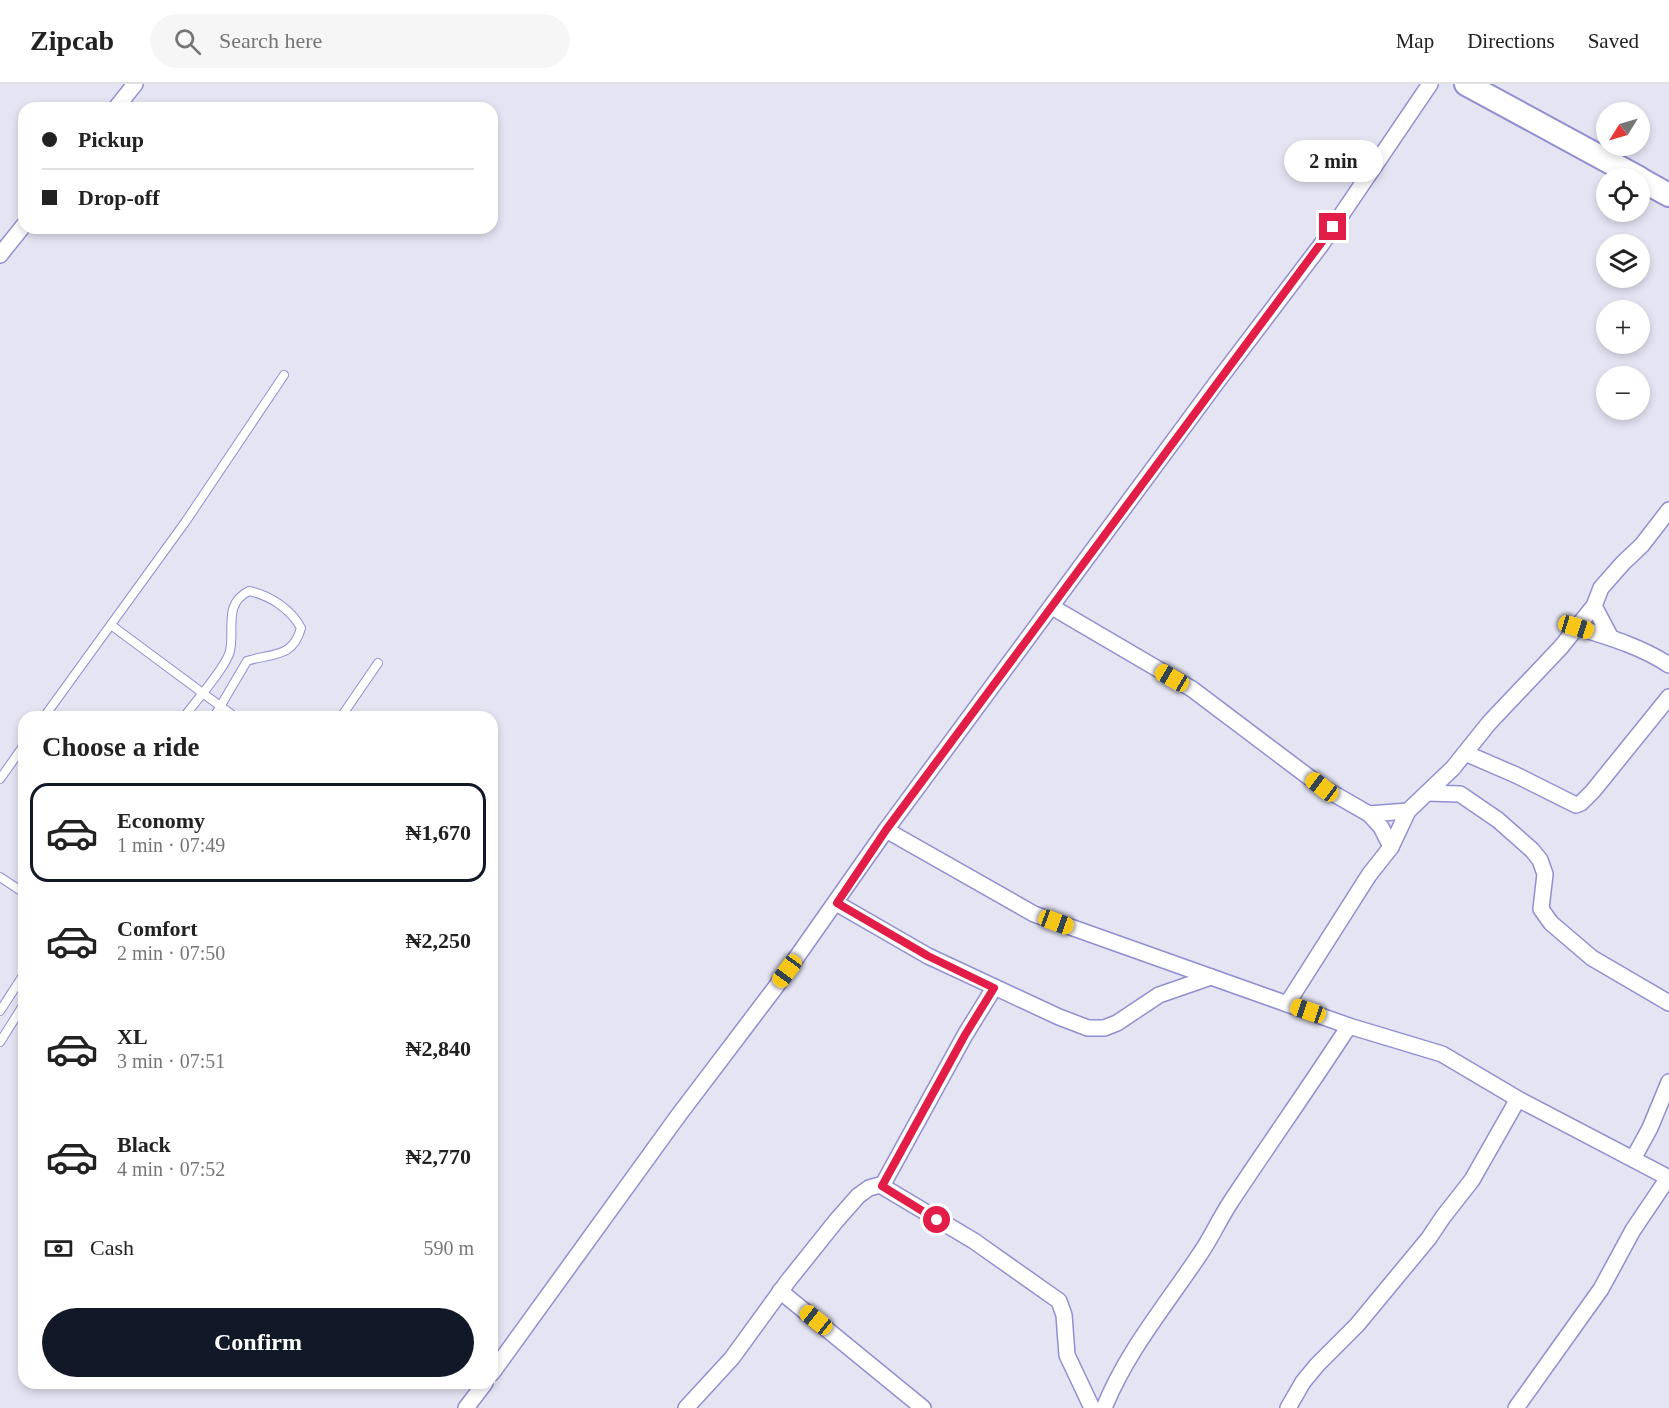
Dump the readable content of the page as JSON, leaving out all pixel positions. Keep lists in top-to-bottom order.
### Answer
{
  "north": "bottom left",
  "page": {
    "header": "Zipcab",
    "search": "Search here",
    "nav": ["Map", "Directions", "Saved"],
    "map_buttons": ["+", "−"],
    "banner": ["Pickup", "Drop-off"],
    "bubble": "2 min",
    "heading": "Choose a ride",
    "list": [
      {
        "name": "Economy",
        "note": "1 min · 07:49",
        "value": "₦1,670"
      },
      {
        "name": "Comfort",
        "note": "2 min · 07:50",
        "value": "₦2,250"
      },
      {
        "name": "XL",
        "note": "3 min · 07:51",
        "value": "₦2,840"
      },
      {
        "name": "Black",
        "note": "4 min · 07:52",
        "value": "₦2,770"
      }
    ],
    "pay": ["Cash", "590 m"],
    "buttons": "Confirm"
  }
}
